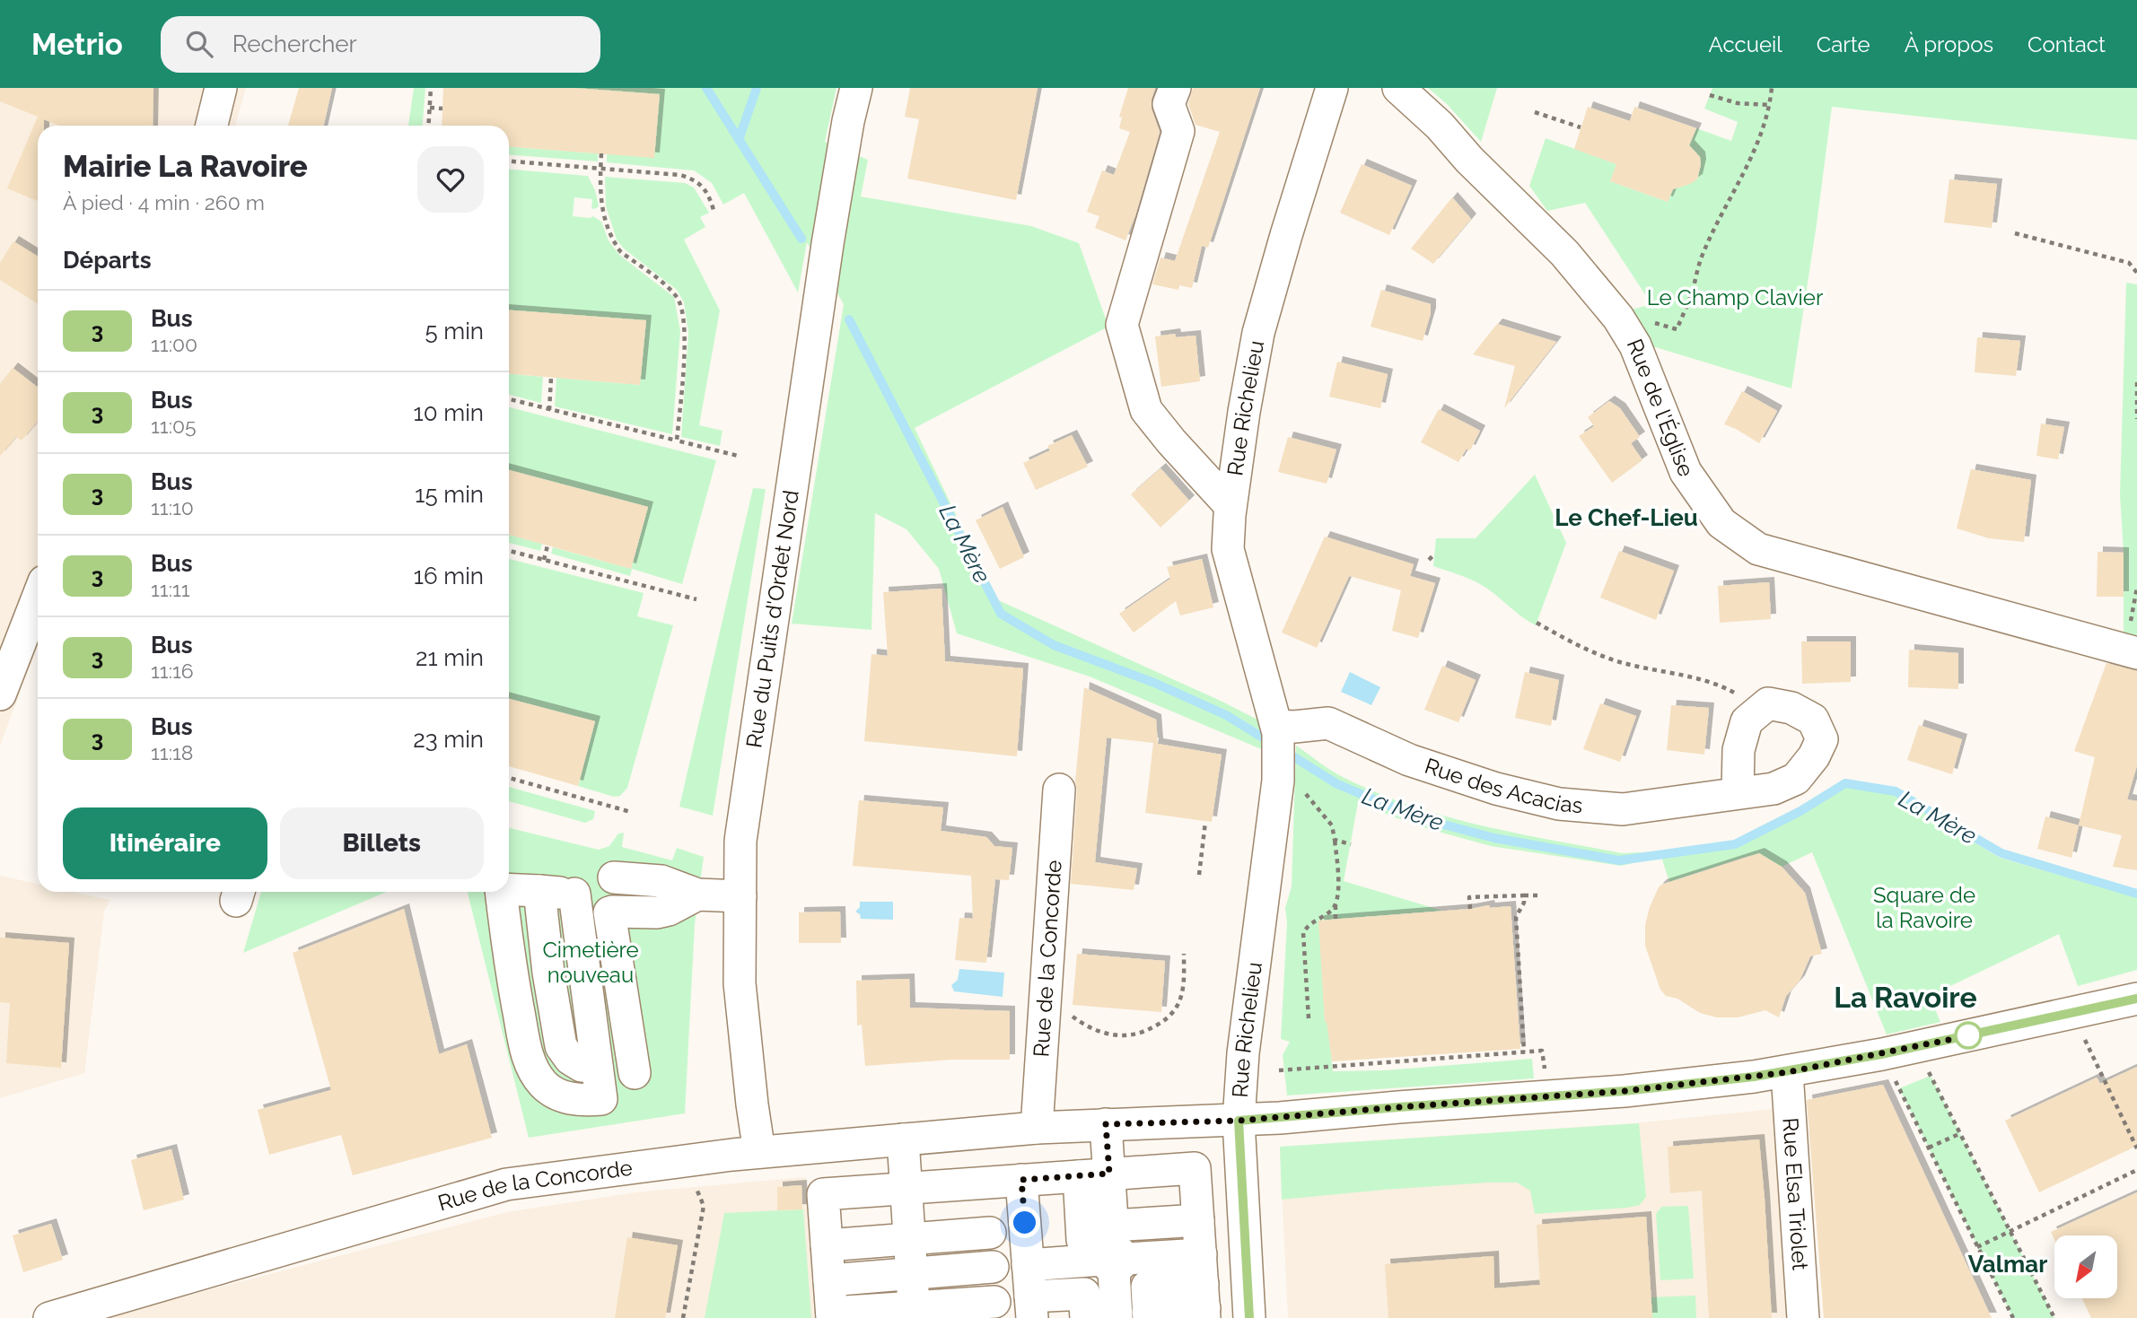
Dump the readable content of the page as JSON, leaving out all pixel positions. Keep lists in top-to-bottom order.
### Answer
{
  "streets": {
    "street": [
      "Rue de l'Église",
      "Rue Richelieu",
      "Rue du Puits d'Ordet Nord",
      "Rue des Acacias",
      "Rue de la Concorde",
      "Rue Elsa Triolet"
    ]
  },
  "crossings": [
    ["Rue Richelieu", "Rue des Acacias"],
    ["Rue Richelieu", "Rue de la Concorde"],
    ["Rue du Puits d'Ordet Nord", "Rue de la Concorde"],
    ["Rue de la Concorde", "Rue Elsa Triolet"]
  ],
  "districts": ["Le Chef-Lieu", "La Ravoire", "Valmar"],
  "water": ["La Mère"],
  "parks": ["Le Champ Clavier", "Square de la Ravoire", "Cimetière nouveau"],
  "lines": ["bus line 3"],
  "north": "bottom left",
  "page": {
    "header": "Metrio",
    "search": "Rechercher",
    "nav": [
      "Accueil",
      "Carte",
      "À propos",
      "Contact"
    ],
    "heading": [
      ["Mairie La Ravoire", "À pied · 4 min · 260 m"],
      "Départs"
    ],
    "list": [
      {
        "mark": "3",
        "name": "Bus",
        "note": "11:00",
        "value": "5 min"
      },
      {
        "mark": "3",
        "name": "Bus",
        "note": "11:05",
        "value": "10 min"
      },
      {
        "mark": "3",
        "name": "Bus",
        "note": "11:10",
        "value": "15 min"
      },
      {
        "mark": "3",
        "name": "Bus",
        "note": "11:11",
        "value": "16 min"
      },
      {
        "mark": "3",
        "name": "Bus",
        "note": "11:16",
        "value": "21 min"
      },
      {
        "mark": "3",
        "name": "Bus",
        "note": "11:18",
        "value": "23 min"
      }
    ],
    "buttons": ["Itinéraire", "Billets"]
  }
}
